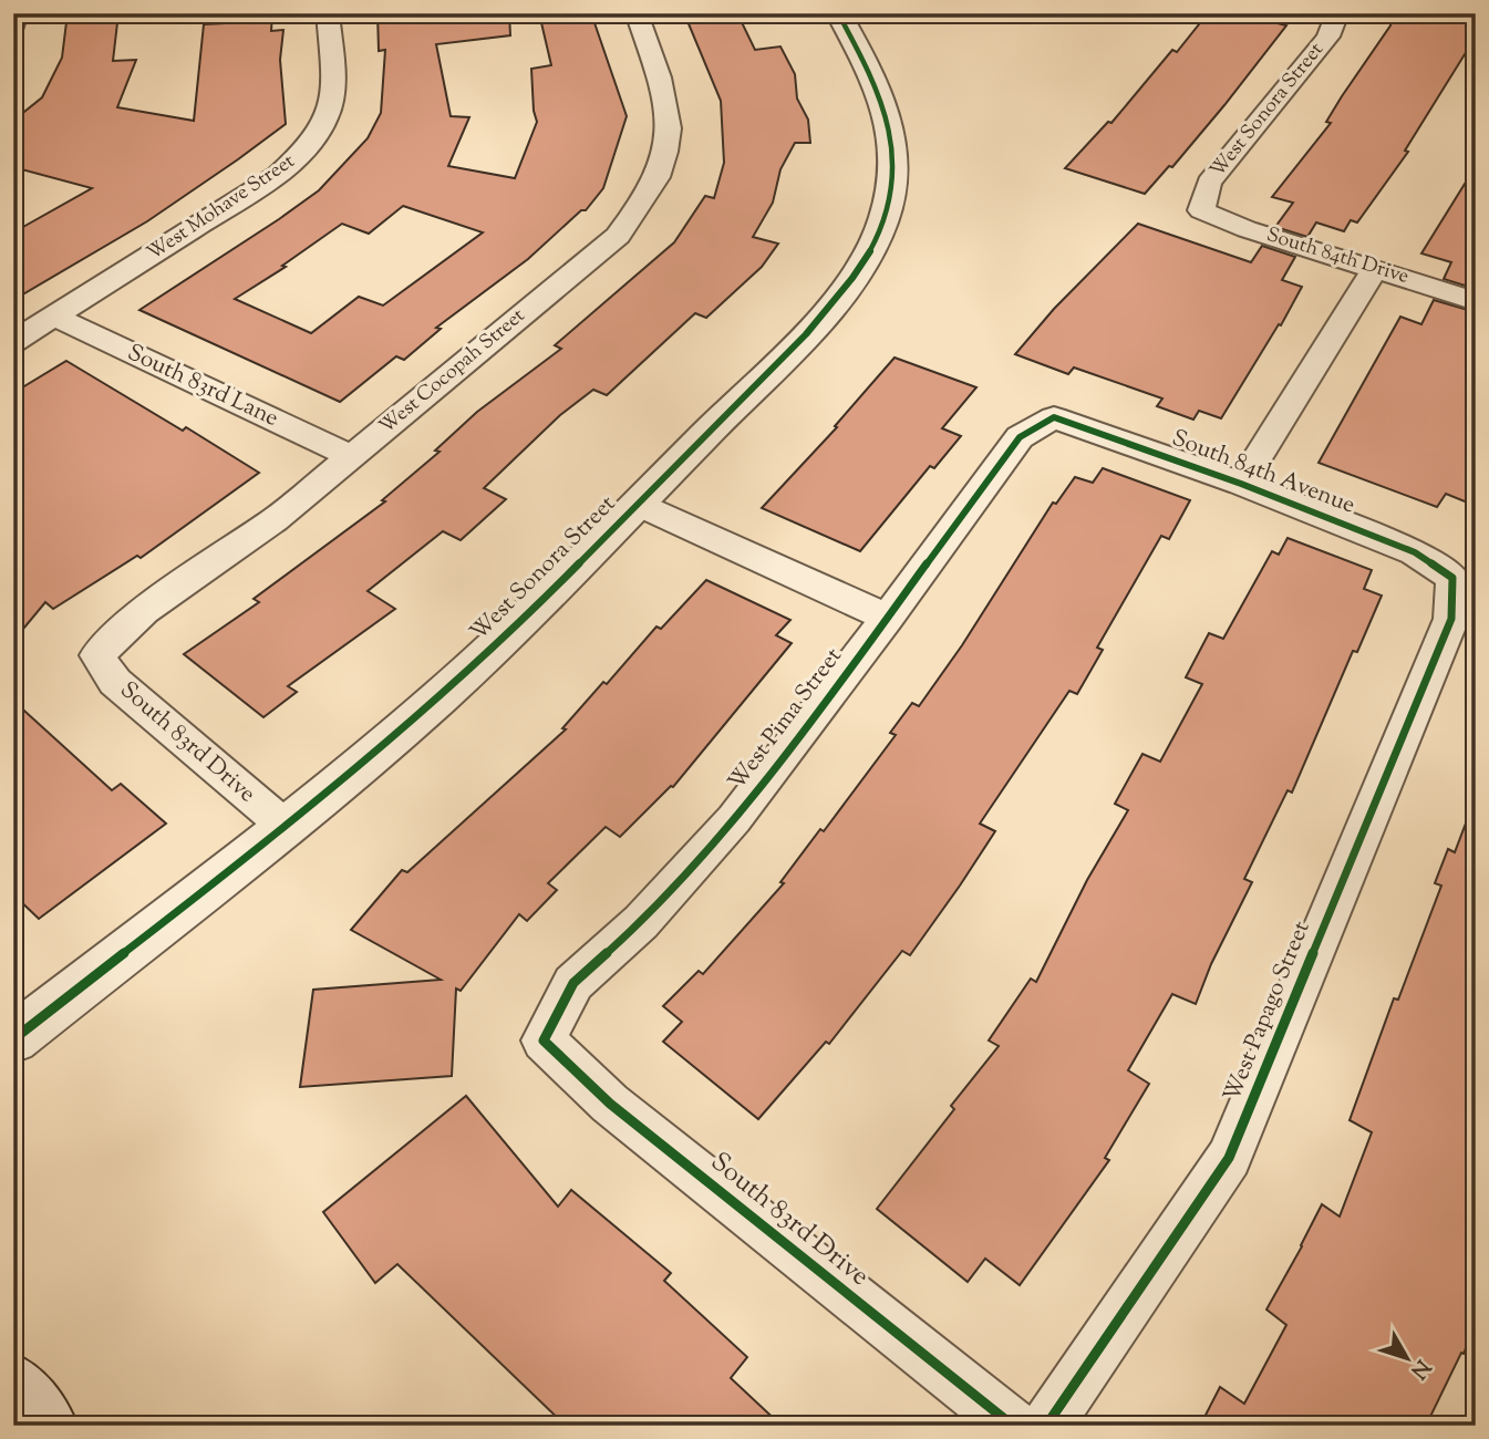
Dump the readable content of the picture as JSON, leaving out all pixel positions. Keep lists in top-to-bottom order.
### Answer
{
  "streets": {
    "street": [
      "West Sonora Street",
      "West Mohave Street",
      "South 84th Drive",
      "West Cocopah Street",
      "South 83rd Lane",
      "South 84th Avenue",
      "West Pima Street",
      "South 83rd Drive",
      "West Papago Street"
    ]
  },
  "crossings": [
    ["West Sonora Street", "South 84th Drive"],
    ["West Sonora Street", "South 83rd Drive"],
    ["West Mohave Street", "South 83rd Lane"],
    ["West Cocopah Street", "South 83rd Lane"],
    ["West Cocopah Street", "South 83rd Drive"],
    ["South 84th Avenue", "West Pima Street"],
    ["South 84th Avenue", "West Papago Street"],
    ["West Pima Street", "South 83rd Drive"]
  ],
  "north": "bottom right"
}
